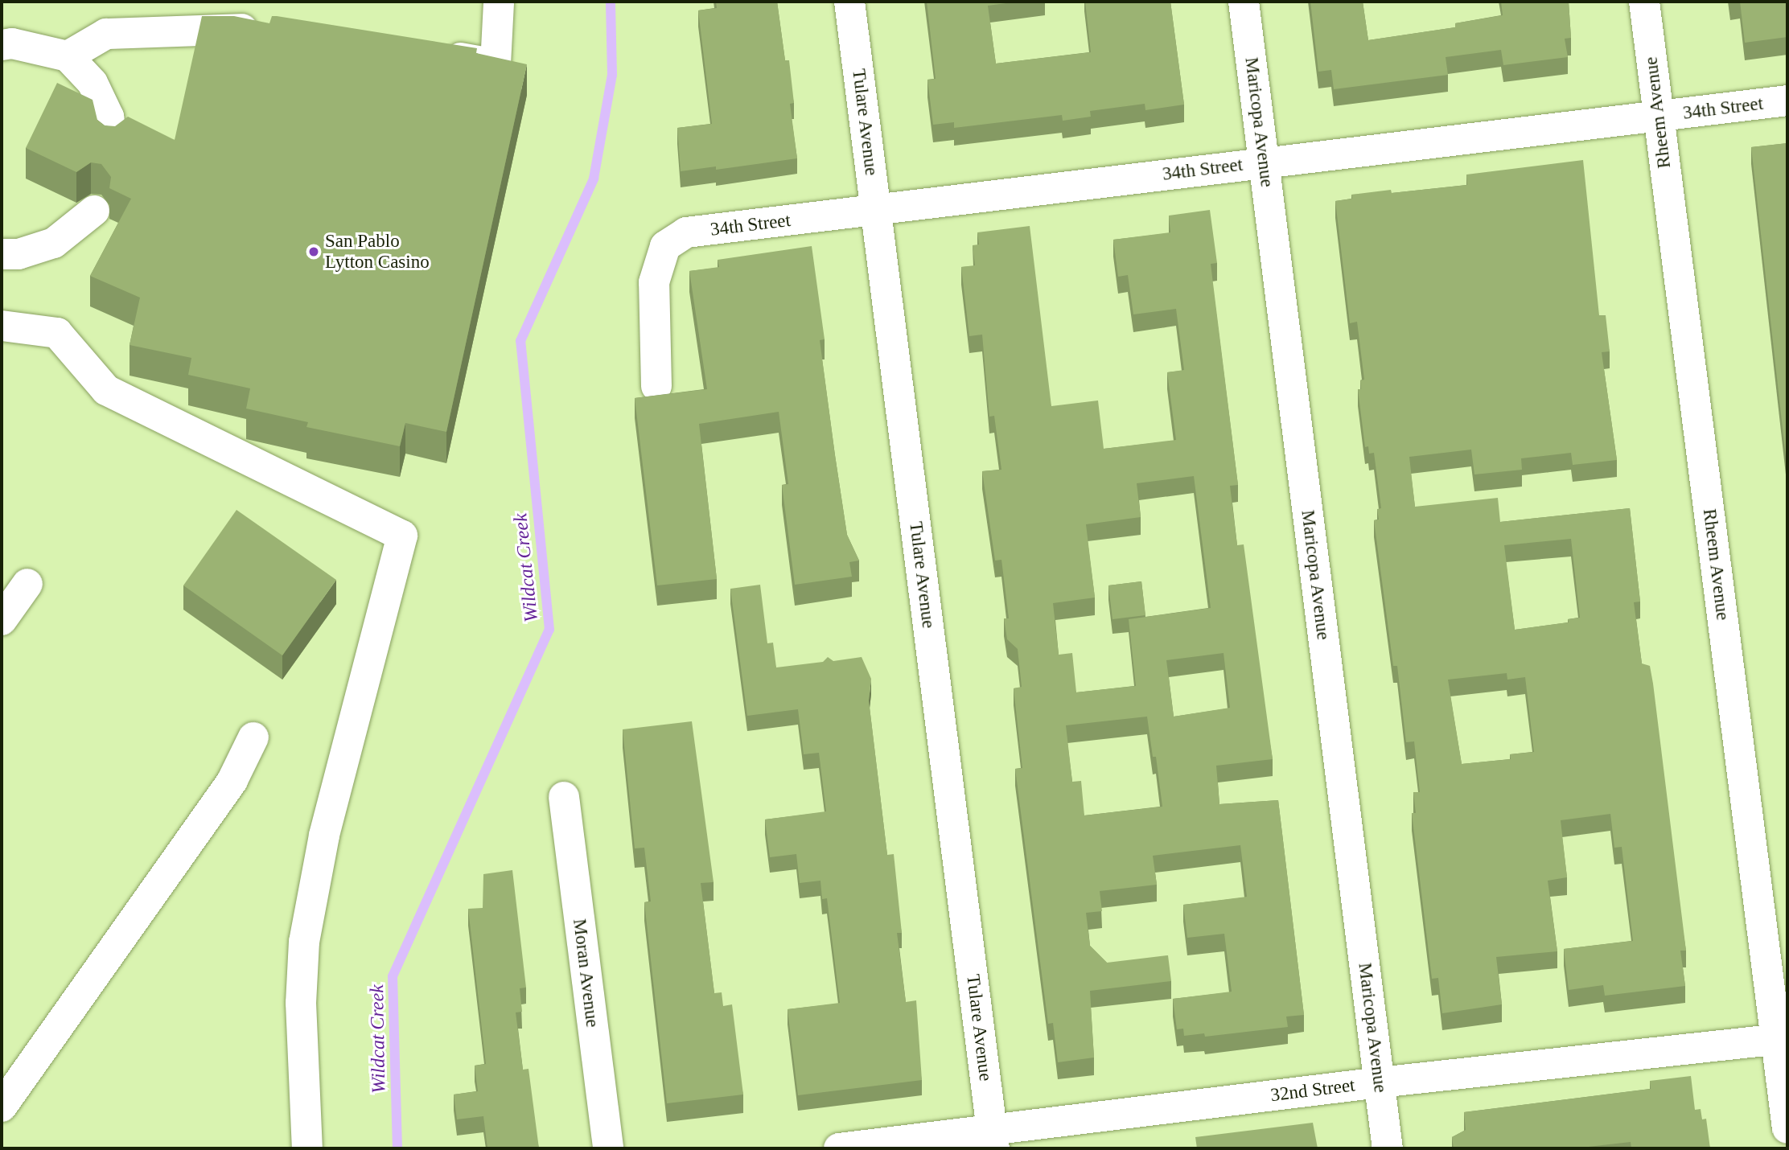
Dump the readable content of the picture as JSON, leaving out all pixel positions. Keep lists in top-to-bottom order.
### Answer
{
  "streets": {
    "street": [
      "34th Street",
      "Rheem Avenue",
      "Tulare Avenue",
      "Maricopa Avenue",
      "Moran Avenue",
      "32nd Street"
    ]
  },
  "crossings": [
    ["34th Street", "Rheem Avenue"],
    ["34th Street", "Tulare Avenue"],
    ["34th Street", "Maricopa Avenue"],
    ["Rheem Avenue", "32nd Street"],
    ["Tulare Avenue", "32nd Street"],
    ["Maricopa Avenue", "32nd Street"]
  ],
  "water": ["Wildcat Creek"],
  "places": ["San Pablo Lytton Casino"]
}
